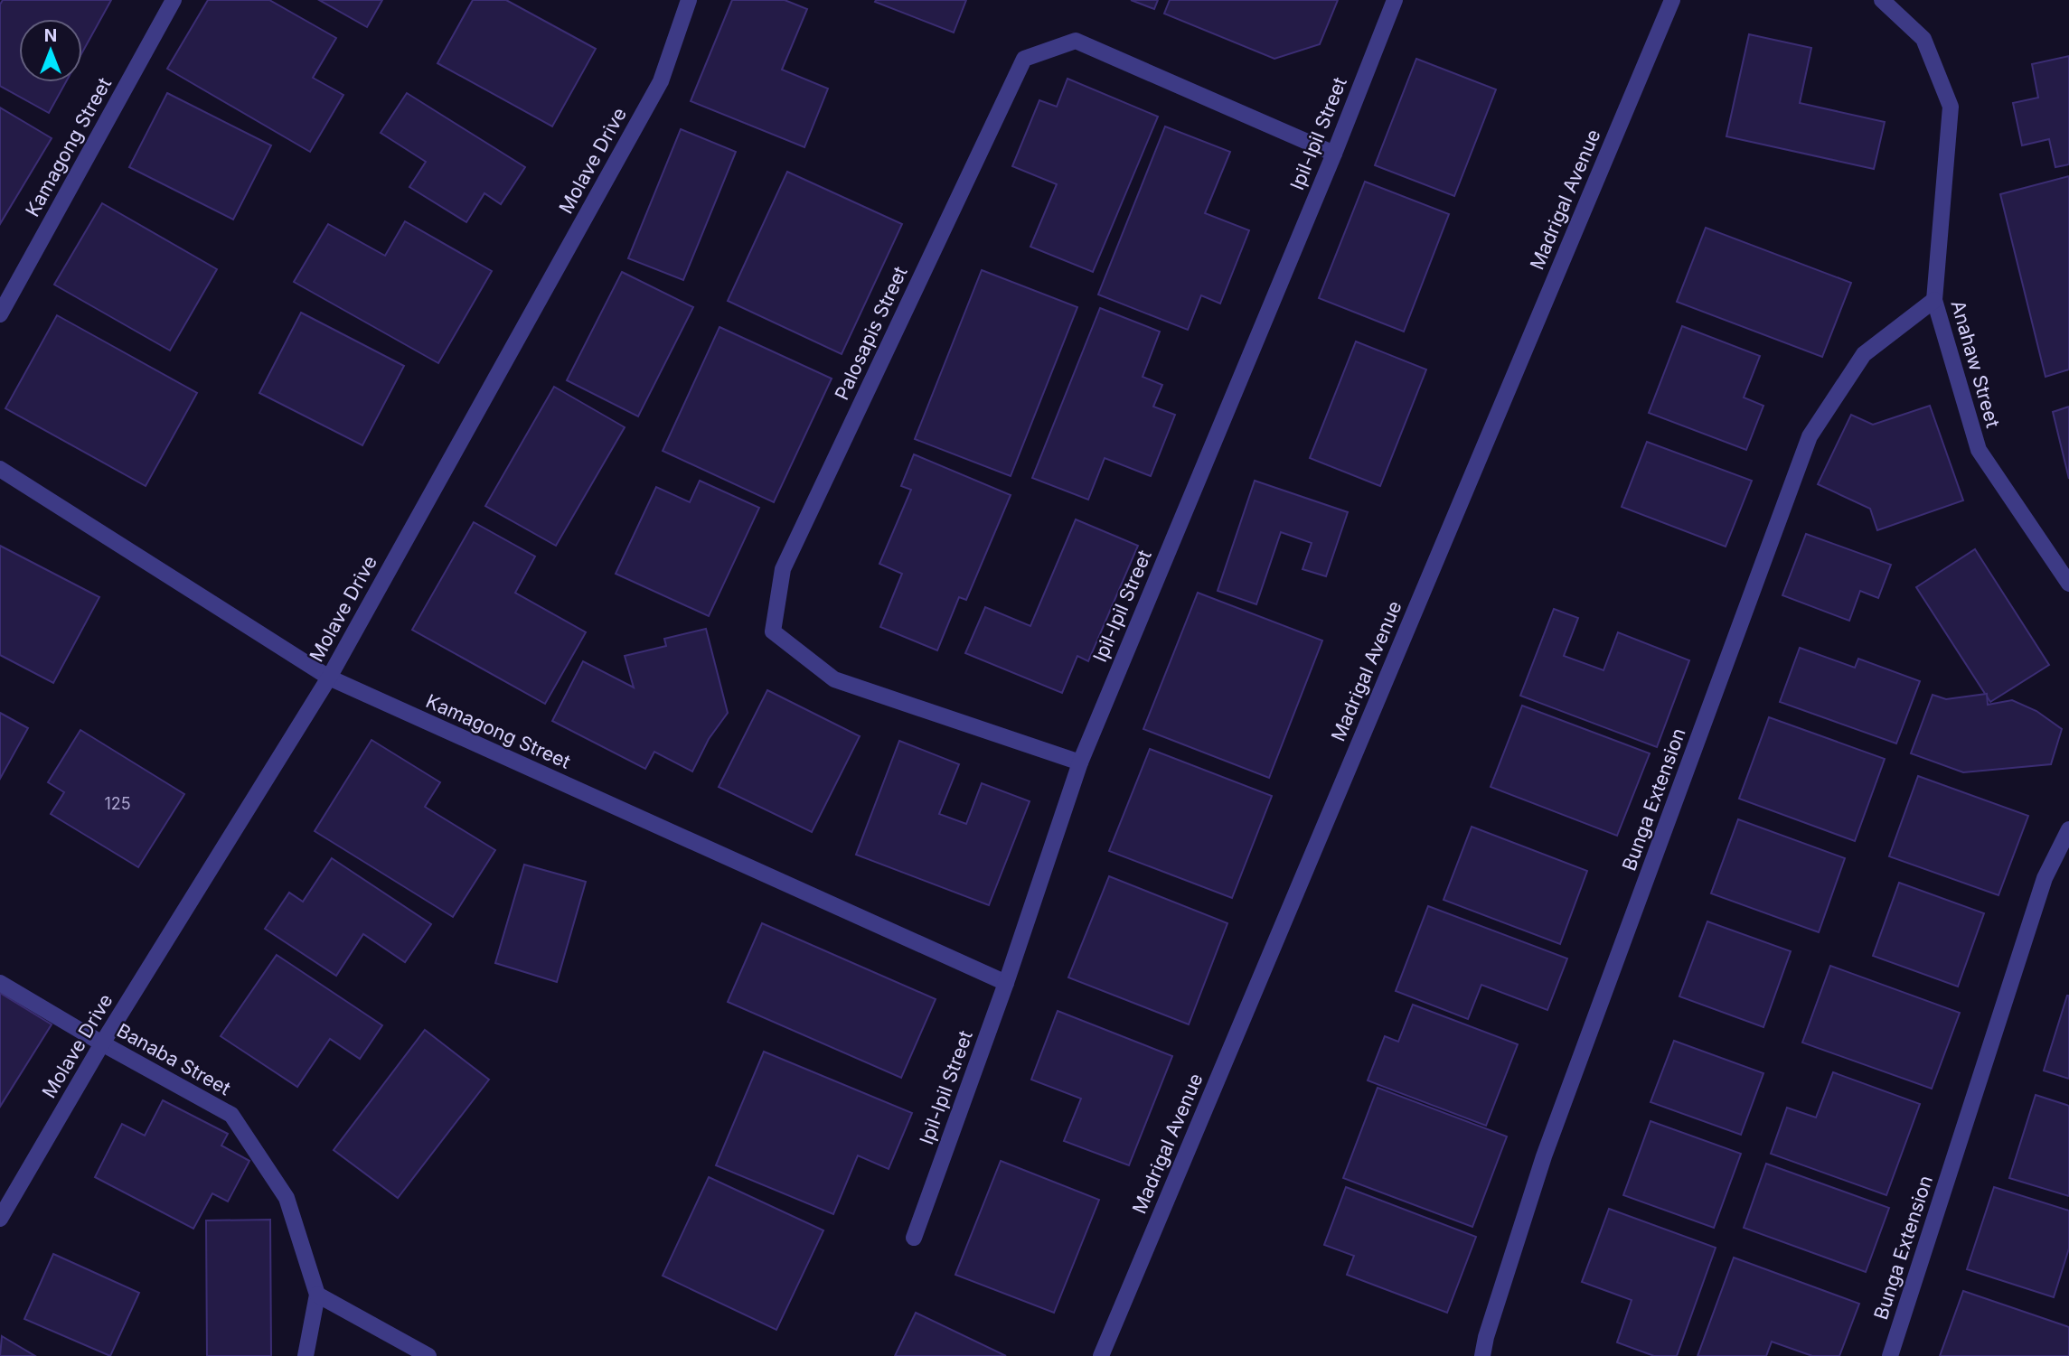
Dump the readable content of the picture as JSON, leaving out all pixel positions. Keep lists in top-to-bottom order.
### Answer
{
  "streets": {
    "street": [
      "Ipil-Ipil Street",
      "Kamagong Street",
      "Molave Drive",
      "Madrigal Avenue",
      "Palosapis Street",
      "Anahaw Street",
      "Bunga Extension",
      "Banaba Street"
    ]
  },
  "crossings": [
    ["Ipil-Ipil Street", "Kamagong Street"],
    ["Ipil-Ipil Street", "Palosapis Street"],
    ["Kamagong Street", "Molave Drive"],
    ["Molave Drive", "Banaba Street"],
    ["Anahaw Street", "Bunga Extension"]
  ],
  "house_numbers": ["125"],
  "north": "top"
}
